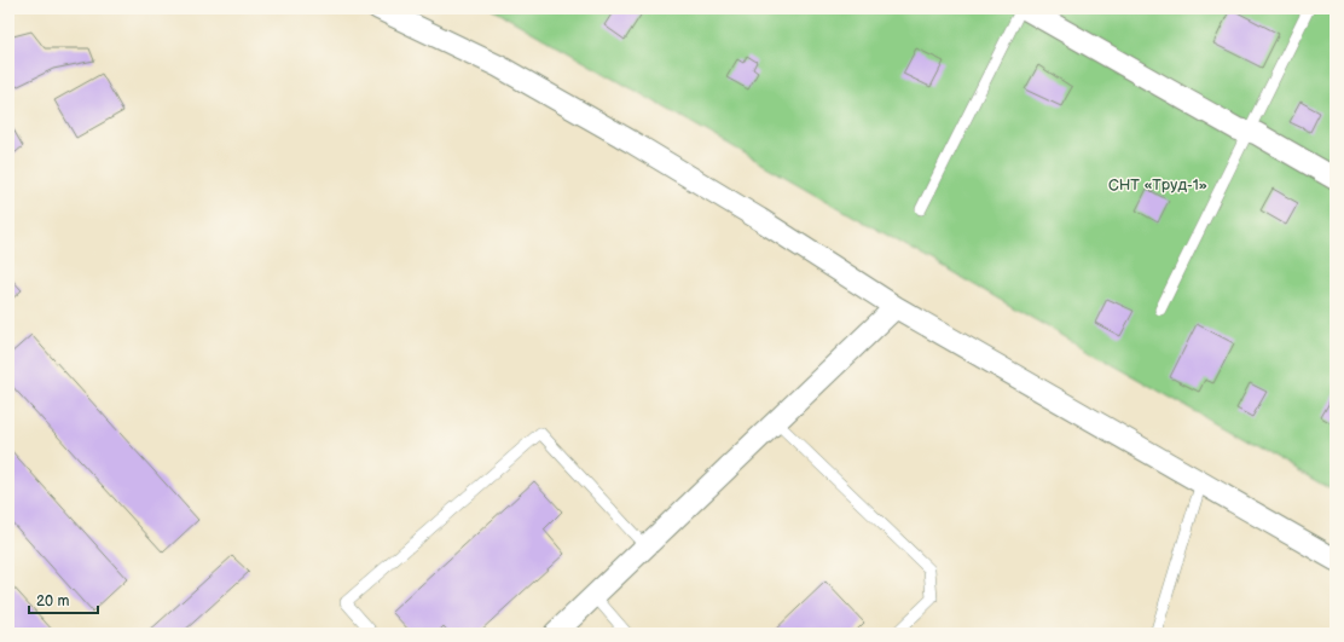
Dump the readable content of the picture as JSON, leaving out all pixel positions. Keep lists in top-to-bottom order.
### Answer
{
  "parks": ["СНТ «Труд-1»"],
  "scale_bar": "20 m"
}
